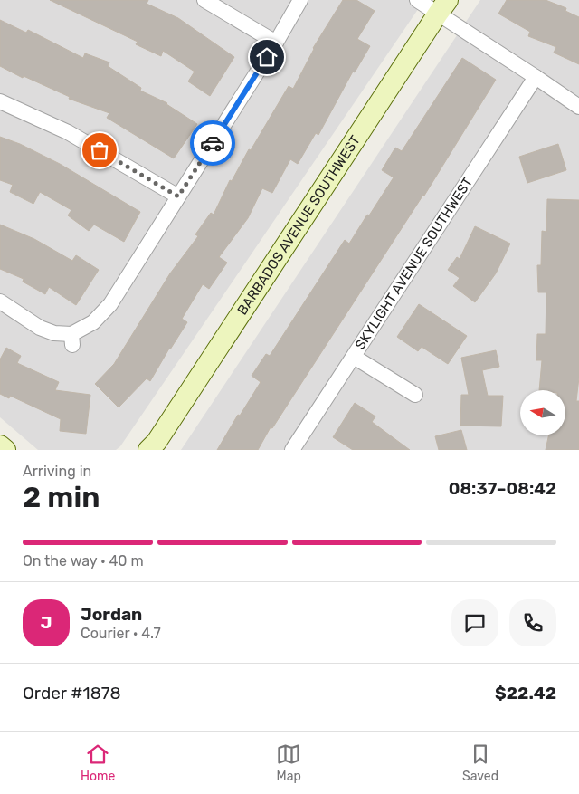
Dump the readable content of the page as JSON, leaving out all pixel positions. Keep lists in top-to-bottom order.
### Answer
{
  "streets": {
    "street": ["BARBADOS AVENUE SOUTHWEST", "SKYLIGHT AVENUE SOUTHWEST"]
  },
  "north": "left",
  "page": {
    "heading": ["2 min", "Arriving in", "08:37–08:42"],
    "panel": [
      "Jordan",
      "Courier · 4.7",
      "Order #1878",
      "$22.42"
    ],
    "bar": "On the way · 40 m",
    "round": "J",
    "tabs": ["Home", "Map", "Saved"]
  }
}
